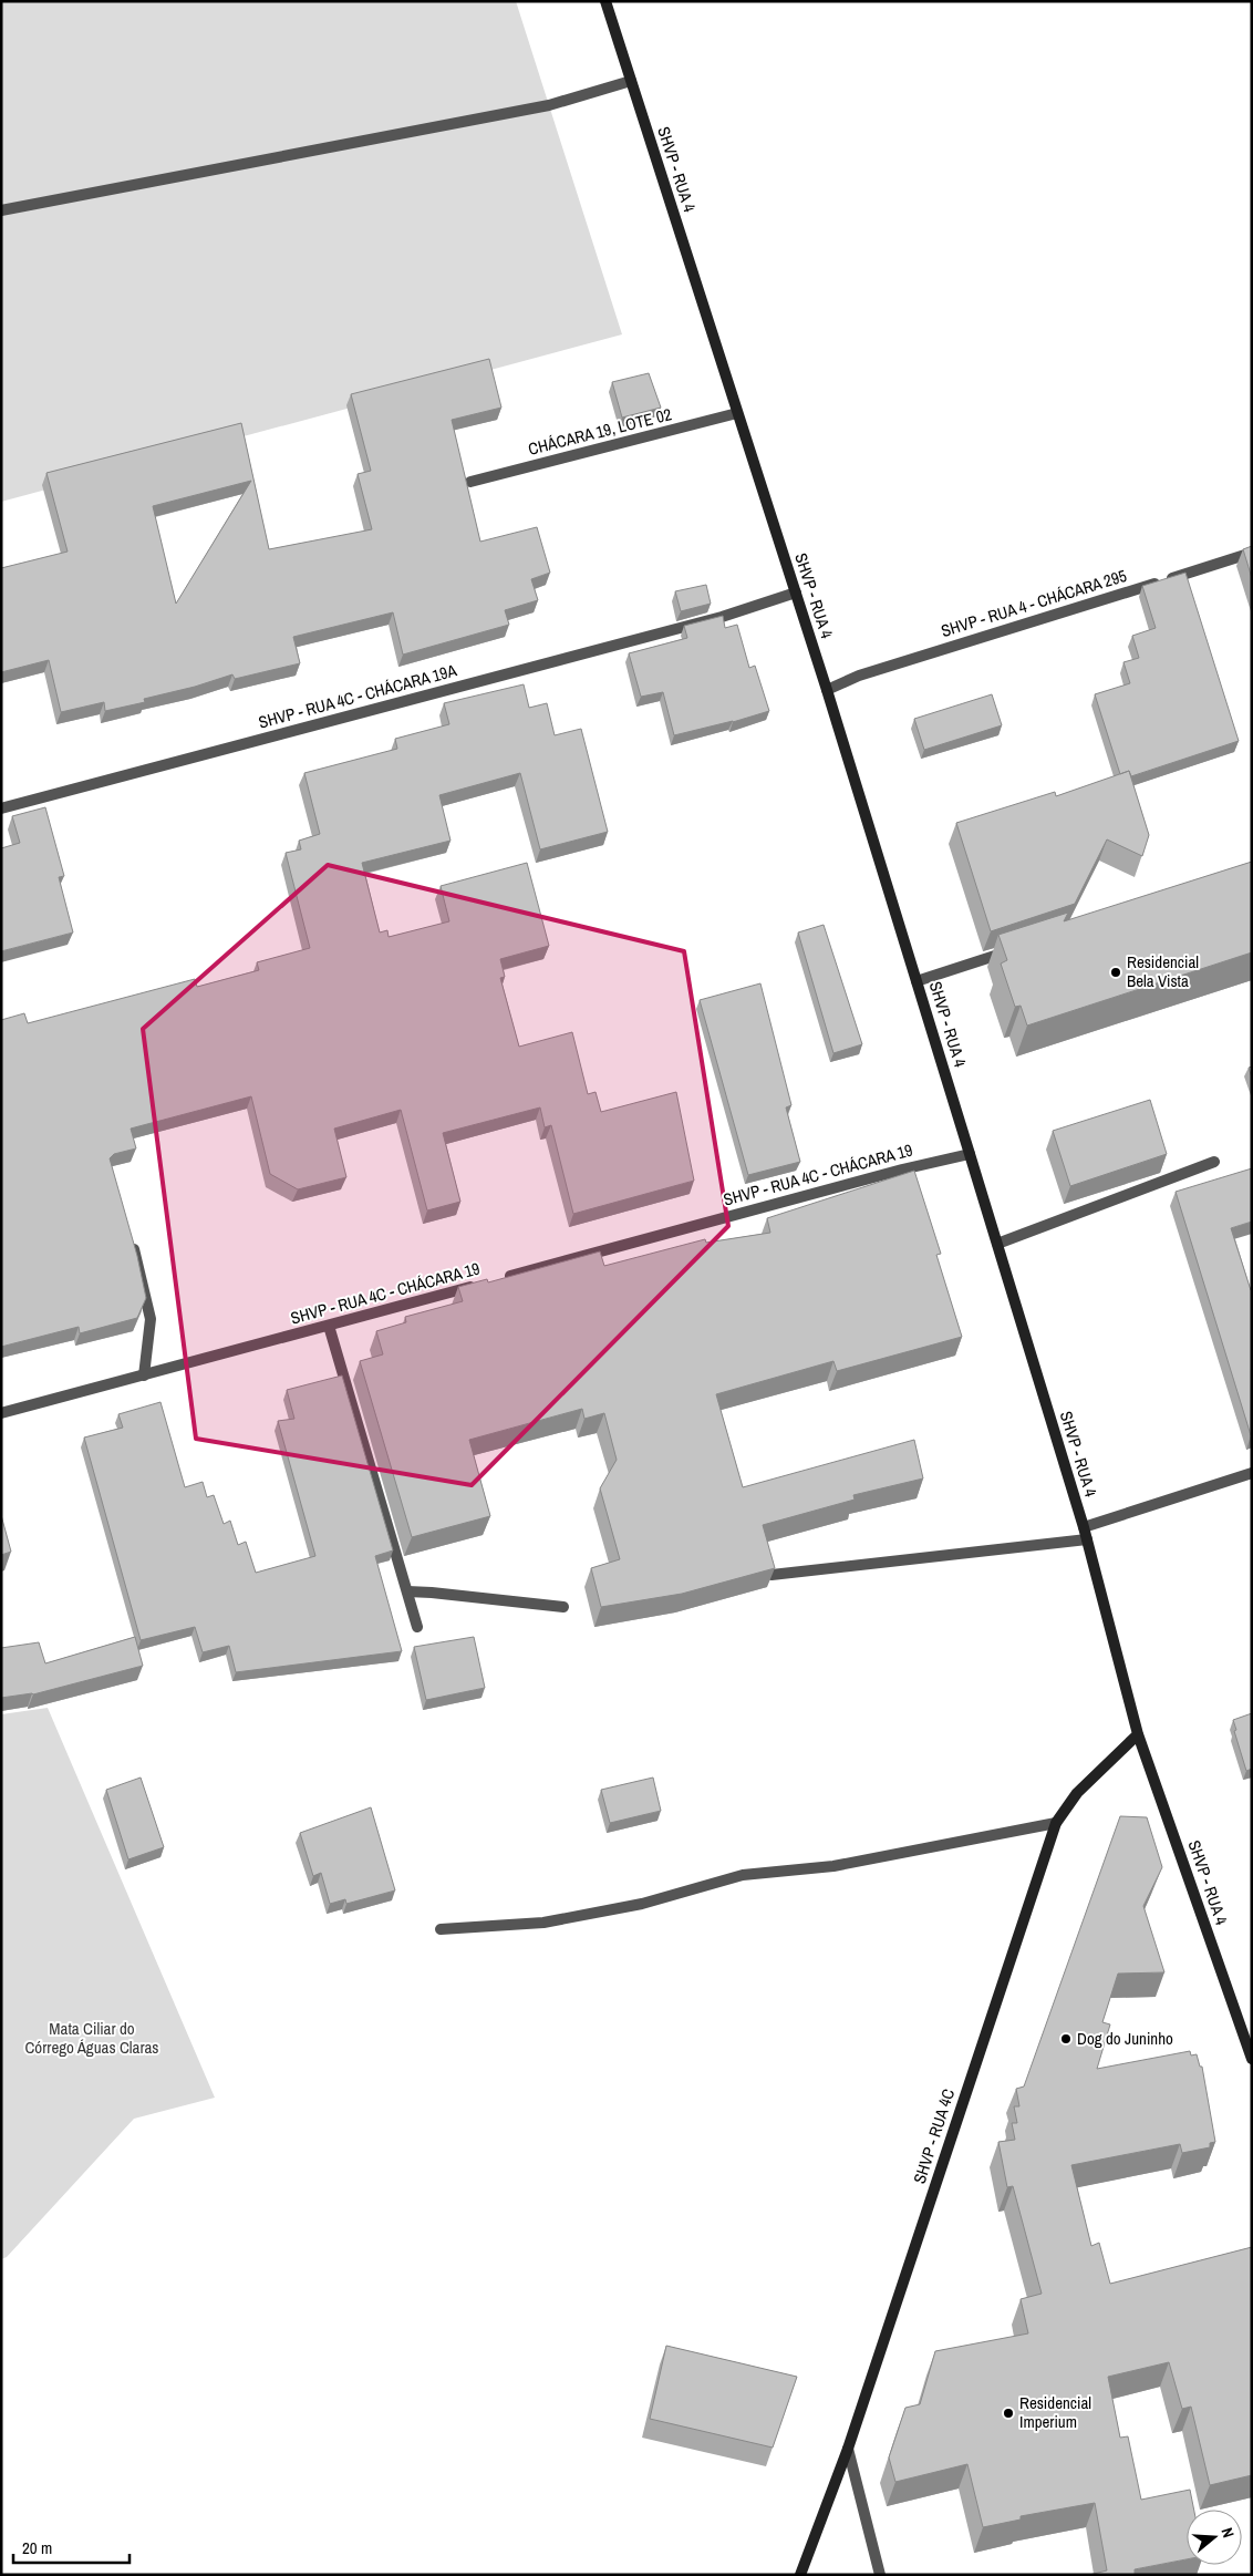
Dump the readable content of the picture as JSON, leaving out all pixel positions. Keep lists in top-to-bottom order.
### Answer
{
  "streets": {
    "street": [
      "SHVP - RUA 4",
      "CHÁCARA 19, LOTE 02",
      "SHVP - RUA 4 - CHÁCARA 295",
      "SHVP - RUA 4C - CHÁCARA 19A",
      "SHVP - RUA 4C - CHÁCARA 19",
      "SHVP - RUA 4C"
    ]
  },
  "crossings": [
    ["SHVP - RUA 4", "CHÁCARA 19, LOTE 02"],
    ["SHVP - RUA 4", "SHVP - RUA 4 - CHÁCARA 295"],
    ["SHVP - RUA 4", "SHVP - RUA 4C - CHÁCARA 19A"],
    ["SHVP - RUA 4", "SHVP - RUA 4C - CHÁCARA 19"],
    ["SHVP - RUA 4", "SHVP - RUA 4C"]
  ],
  "parks": ["Mata Ciliar do Córrego Águas Claras"],
  "places": ["Residencial Bela Vista", "Dog do Juninho", "Residencial Imperium"],
  "scale_bar": "20 m",
  "north": "right"
}
